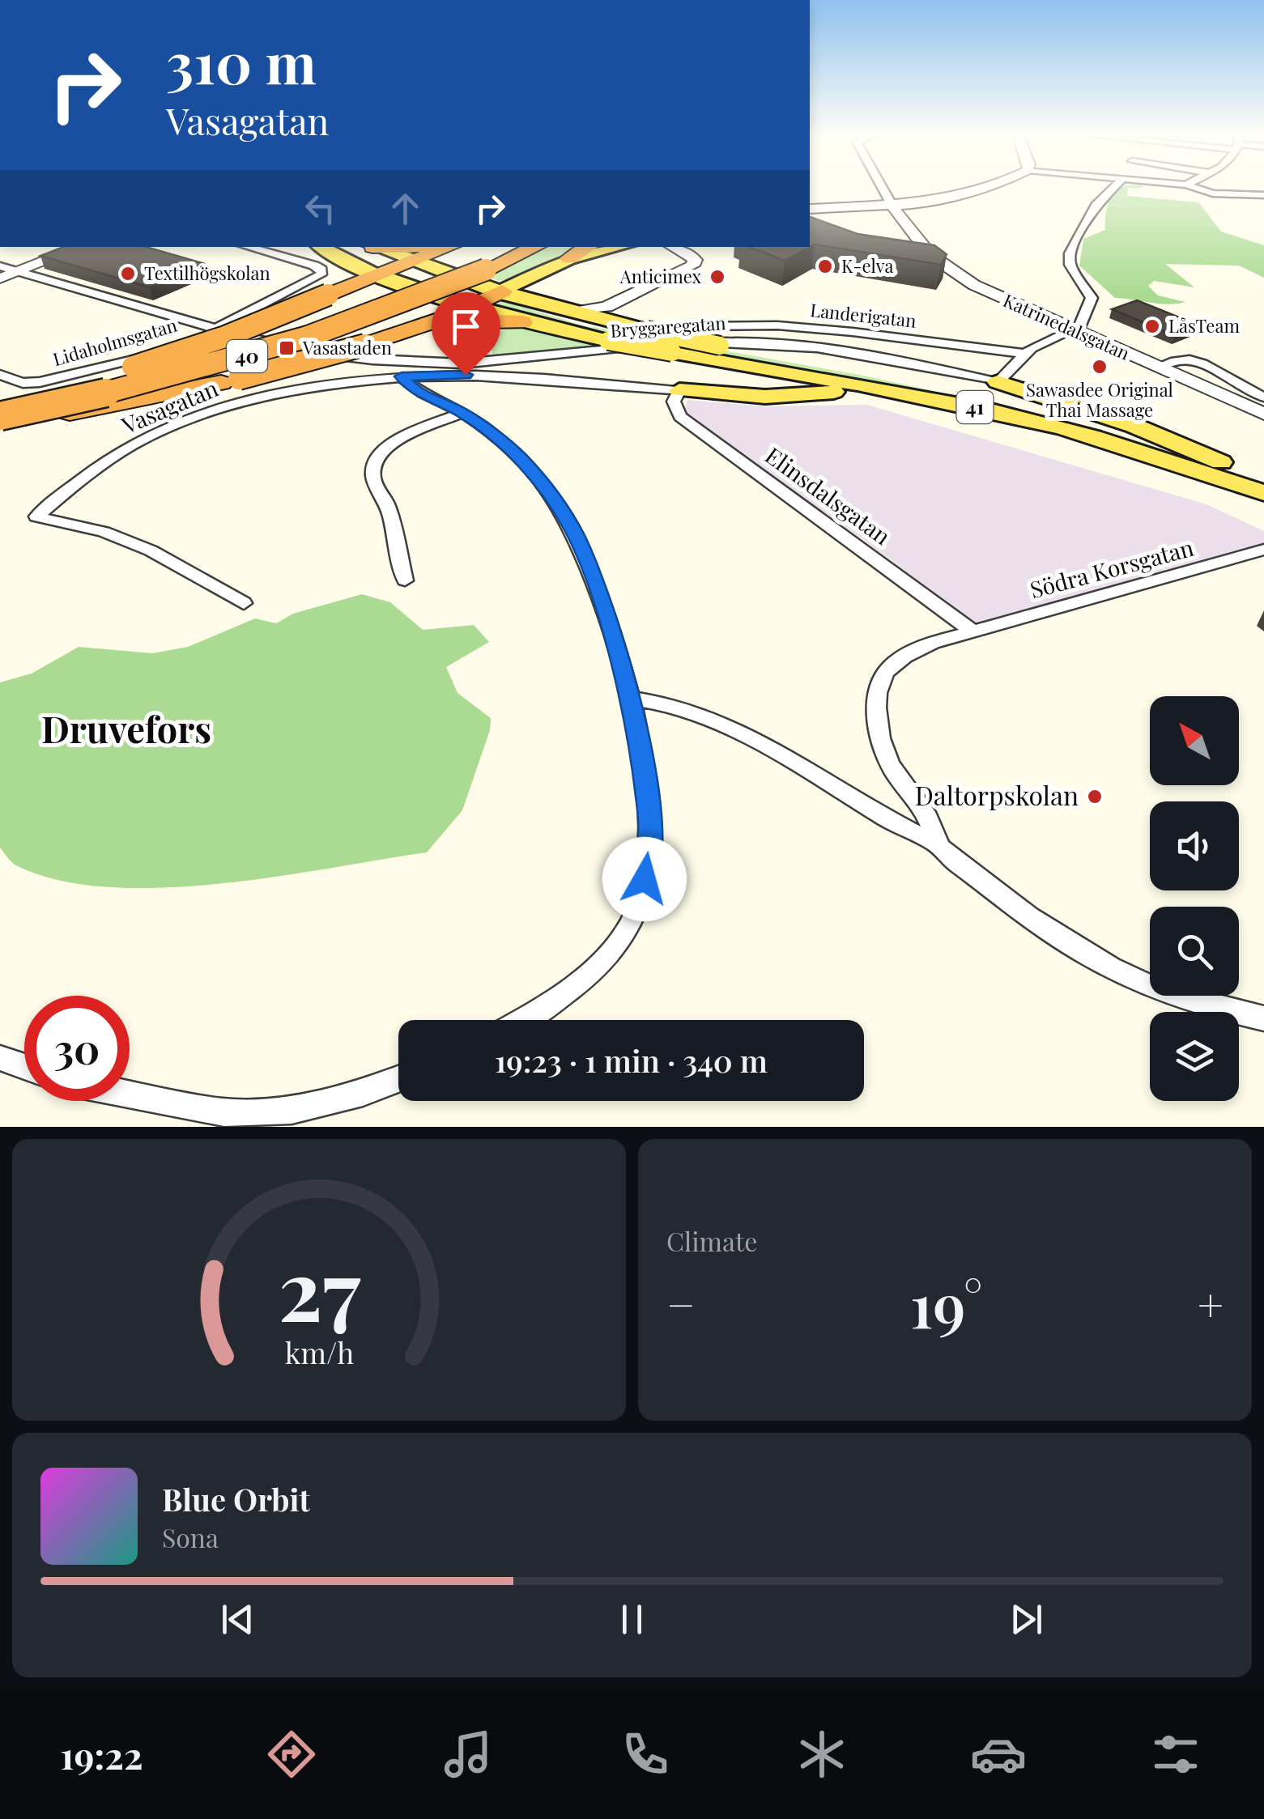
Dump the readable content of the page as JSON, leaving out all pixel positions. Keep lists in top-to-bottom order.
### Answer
{
  "streets": {
    "highway": ["40"],
    "main road": ["41"],
    "street": [
      "Landerigatan",
      "Bryggaregatan",
      "Katrinedalsgatan",
      "Lidaholmsgatan",
      "Vasagatan",
      "Elinsdalsgatan",
      "Södra Korsgatan"
    ]
  },
  "crossings": [
    ["Bryggaregatan", "Lidaholmsgatan"],
    ["40", "41"],
    ["Vasagatan", "Elinsdalsgatan"],
    ["Elinsdalsgatan", "Södra Korsgatan"]
  ],
  "districts": ["Druvefors"],
  "places": {
    "other": [
      "K-elva",
      "Textilhögskolan",
      "Anticimex",
      "LåsTeam",
      "Sawasdee Original Thai Massage",
      "Daltorpskolan"
    ],
    "transit": ["Vasastaden"]
  },
  "north": "top left",
  "page": {
    "turn": ["310 m", "Vasagatan"],
    "limit": "30",
    "trip": "19:23 · 1 min · 340 m",
    "tile": "Climate",
    "heat": ["−", "19°", "+"],
    "song": ["Blue Orbit", "Sona"],
    "tabs": "19:22",
    "gauge": ["27", "km/h"]
  }
}
